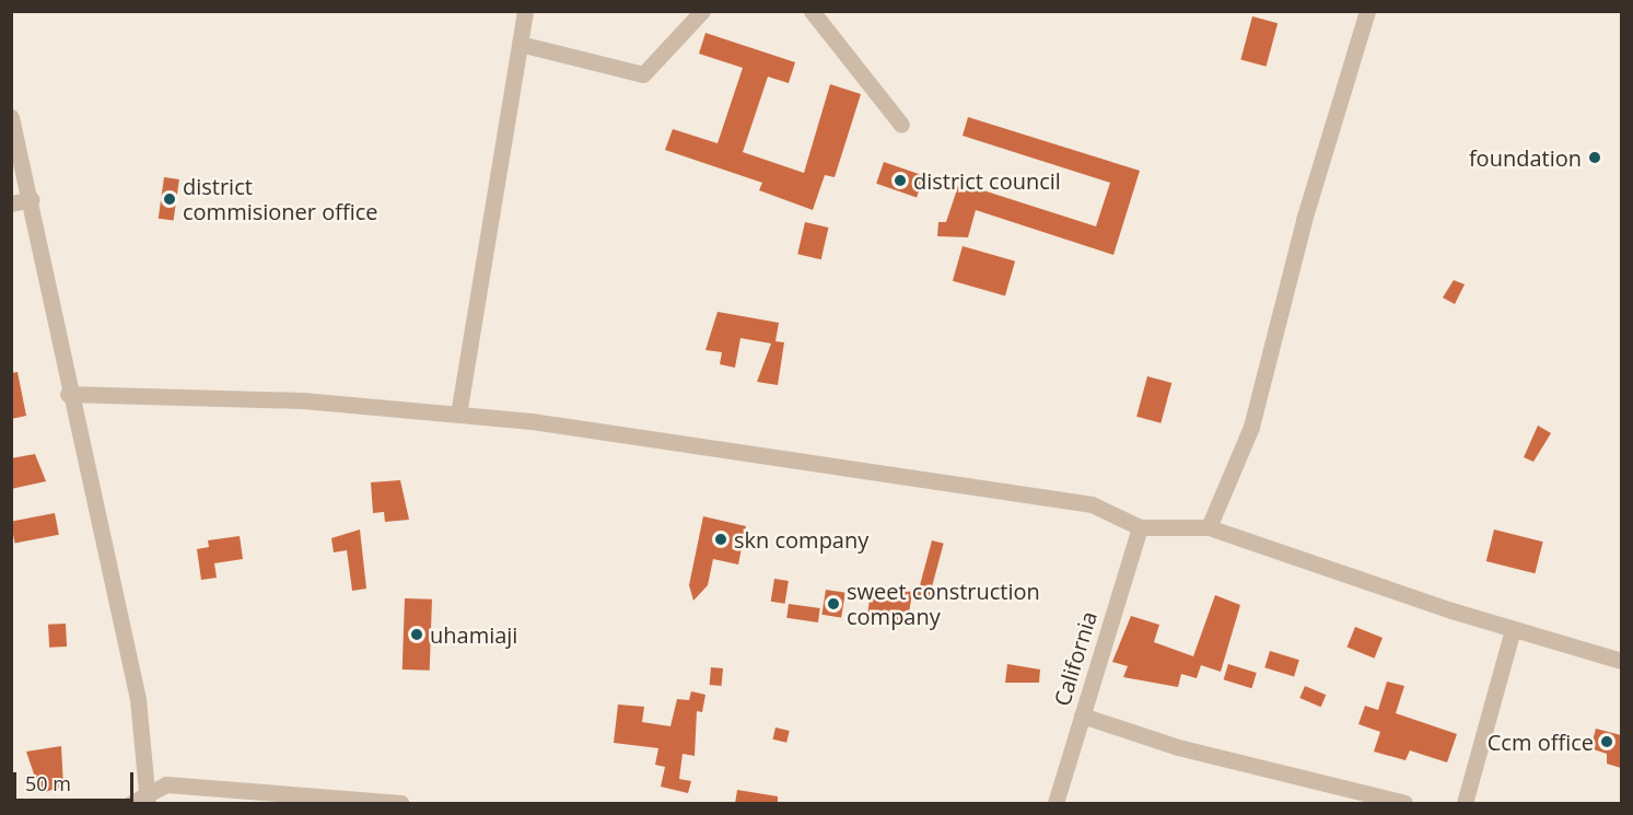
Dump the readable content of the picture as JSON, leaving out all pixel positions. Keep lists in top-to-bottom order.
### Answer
{
  "streets": {
    "street": ["California"]
  },
  "places": [
    "foundation",
    "district council",
    "district commisioner office",
    "skn company",
    "sweet construction company",
    "uhamiaji",
    "Ccm office"
  ],
  "scale_bar": "50 m"
}
